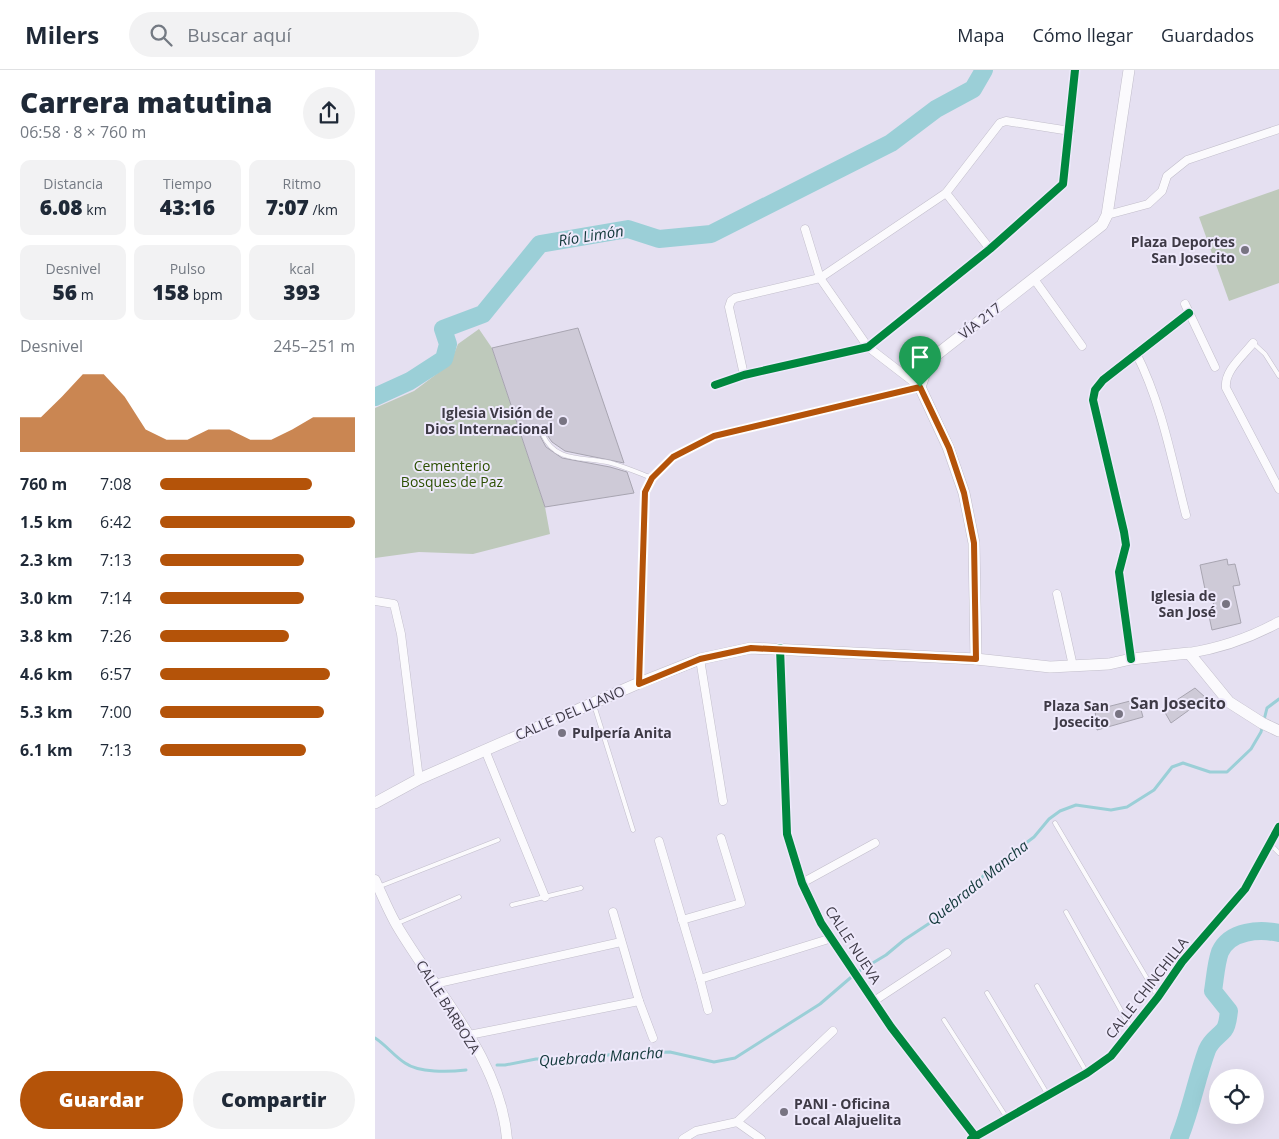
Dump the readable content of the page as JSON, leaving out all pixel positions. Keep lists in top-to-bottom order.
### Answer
{
  "streets": {
    "main road": ["VÍA 217", "CALLE DEL LLANO"],
    "street": ["CALLE NUEVA", "CALLE CHINCHILLA", "CALLE BARBOZA"]
  },
  "crossings": [
    ["CALLE DEL LLANO", "CALLE NUEVA"],
    ["CALLE NUEVA", "CALLE CHINCHILLA"]
  ],
  "districts": ["San Josecito"],
  "water": ["Río Limón", "Quebrada Mancha"],
  "parks": ["Cementerio Bosques de Paz"],
  "places": [
    "Plaza Deportes San Josecito",
    "Iglesia Visión de Dios Internacional",
    "Iglesia de San José",
    "Plaza San Josecito",
    "Pulpería Anita",
    "PANI - Oficina Local Alajuelita"
  ],
  "page": {
    "header": "Milers",
    "search": "Buscar aquí",
    "nav": ["Mapa", "Cómo llegar", "Guardados"],
    "heading": ["Carrera matutina", "06:58 · 8 × 760 m"],
    "stats": [
      ["Distancia", "6.08 km"],
      ["Tiempo", "43:16"],
      ["Ritmo", "7:07 /km"],
      ["Desnivel", "56 m"],
      ["Pulso", "158 bpm"],
      ["kcal", "393"]
    ],
    "chart": ["Desnivel", "245–251 m"],
    "list": [
      {
        "name": "760 m",
        "note": "7:08"
      },
      {
        "name": "1.5 km",
        "note": "6:42"
      },
      {
        "name": "2.3 km",
        "note": "7:13"
      },
      {
        "name": "3.0 km",
        "note": "7:14"
      },
      {
        "name": "3.8 km",
        "note": "7:26"
      },
      {
        "name": "4.6 km",
        "note": "6:57"
      },
      {
        "name": "5.3 km",
        "note": "7:00"
      },
      {
        "name": "6.1 km",
        "note": "7:13"
      }
    ],
    "buttons": ["Guardar", "Compartir"]
  }
}
